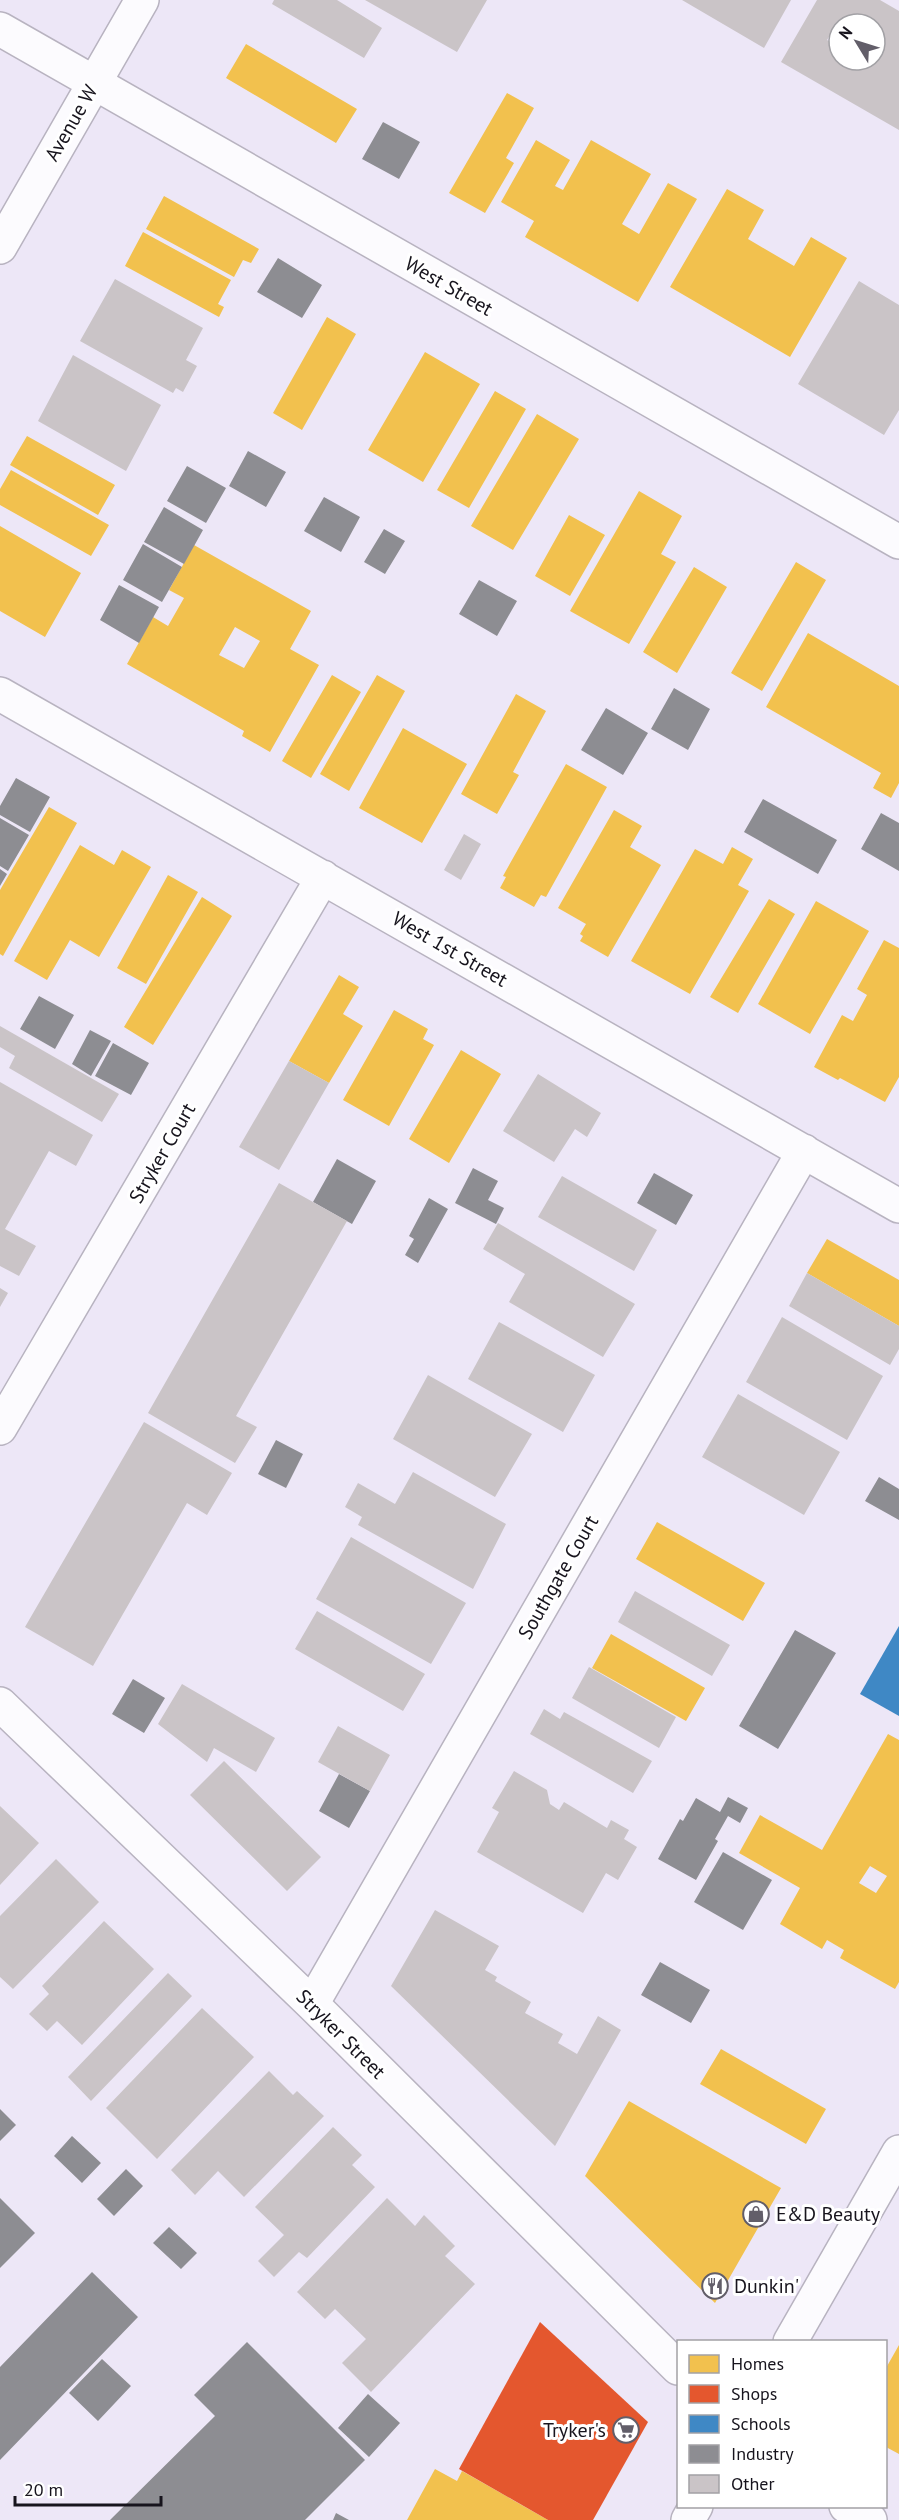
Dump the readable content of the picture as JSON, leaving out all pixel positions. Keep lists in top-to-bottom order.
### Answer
{
  "streets": {
    "street": [
      "Avenue W",
      "West Street",
      "West 1st Street",
      "Stryker Court",
      "Southgate Court",
      "Stryker Street"
    ]
  },
  "crossings": [
    ["Avenue W", "West Street"],
    ["West 1st Street", "Stryker Court"],
    ["West 1st Street", "Southgate Court"],
    ["Southgate Court", "Stryker Street"]
  ],
  "places": {
    "shop": ["E&D Beauty"],
    "restaurant": ["Dunkin'"],
    "supermarket": ["Tryker's"]
  },
  "legend": [
    "Homes",
    "Shops",
    "Schools",
    "Industry",
    "Other"
  ],
  "scale_bar": "20 m",
  "north": "top left"
}
